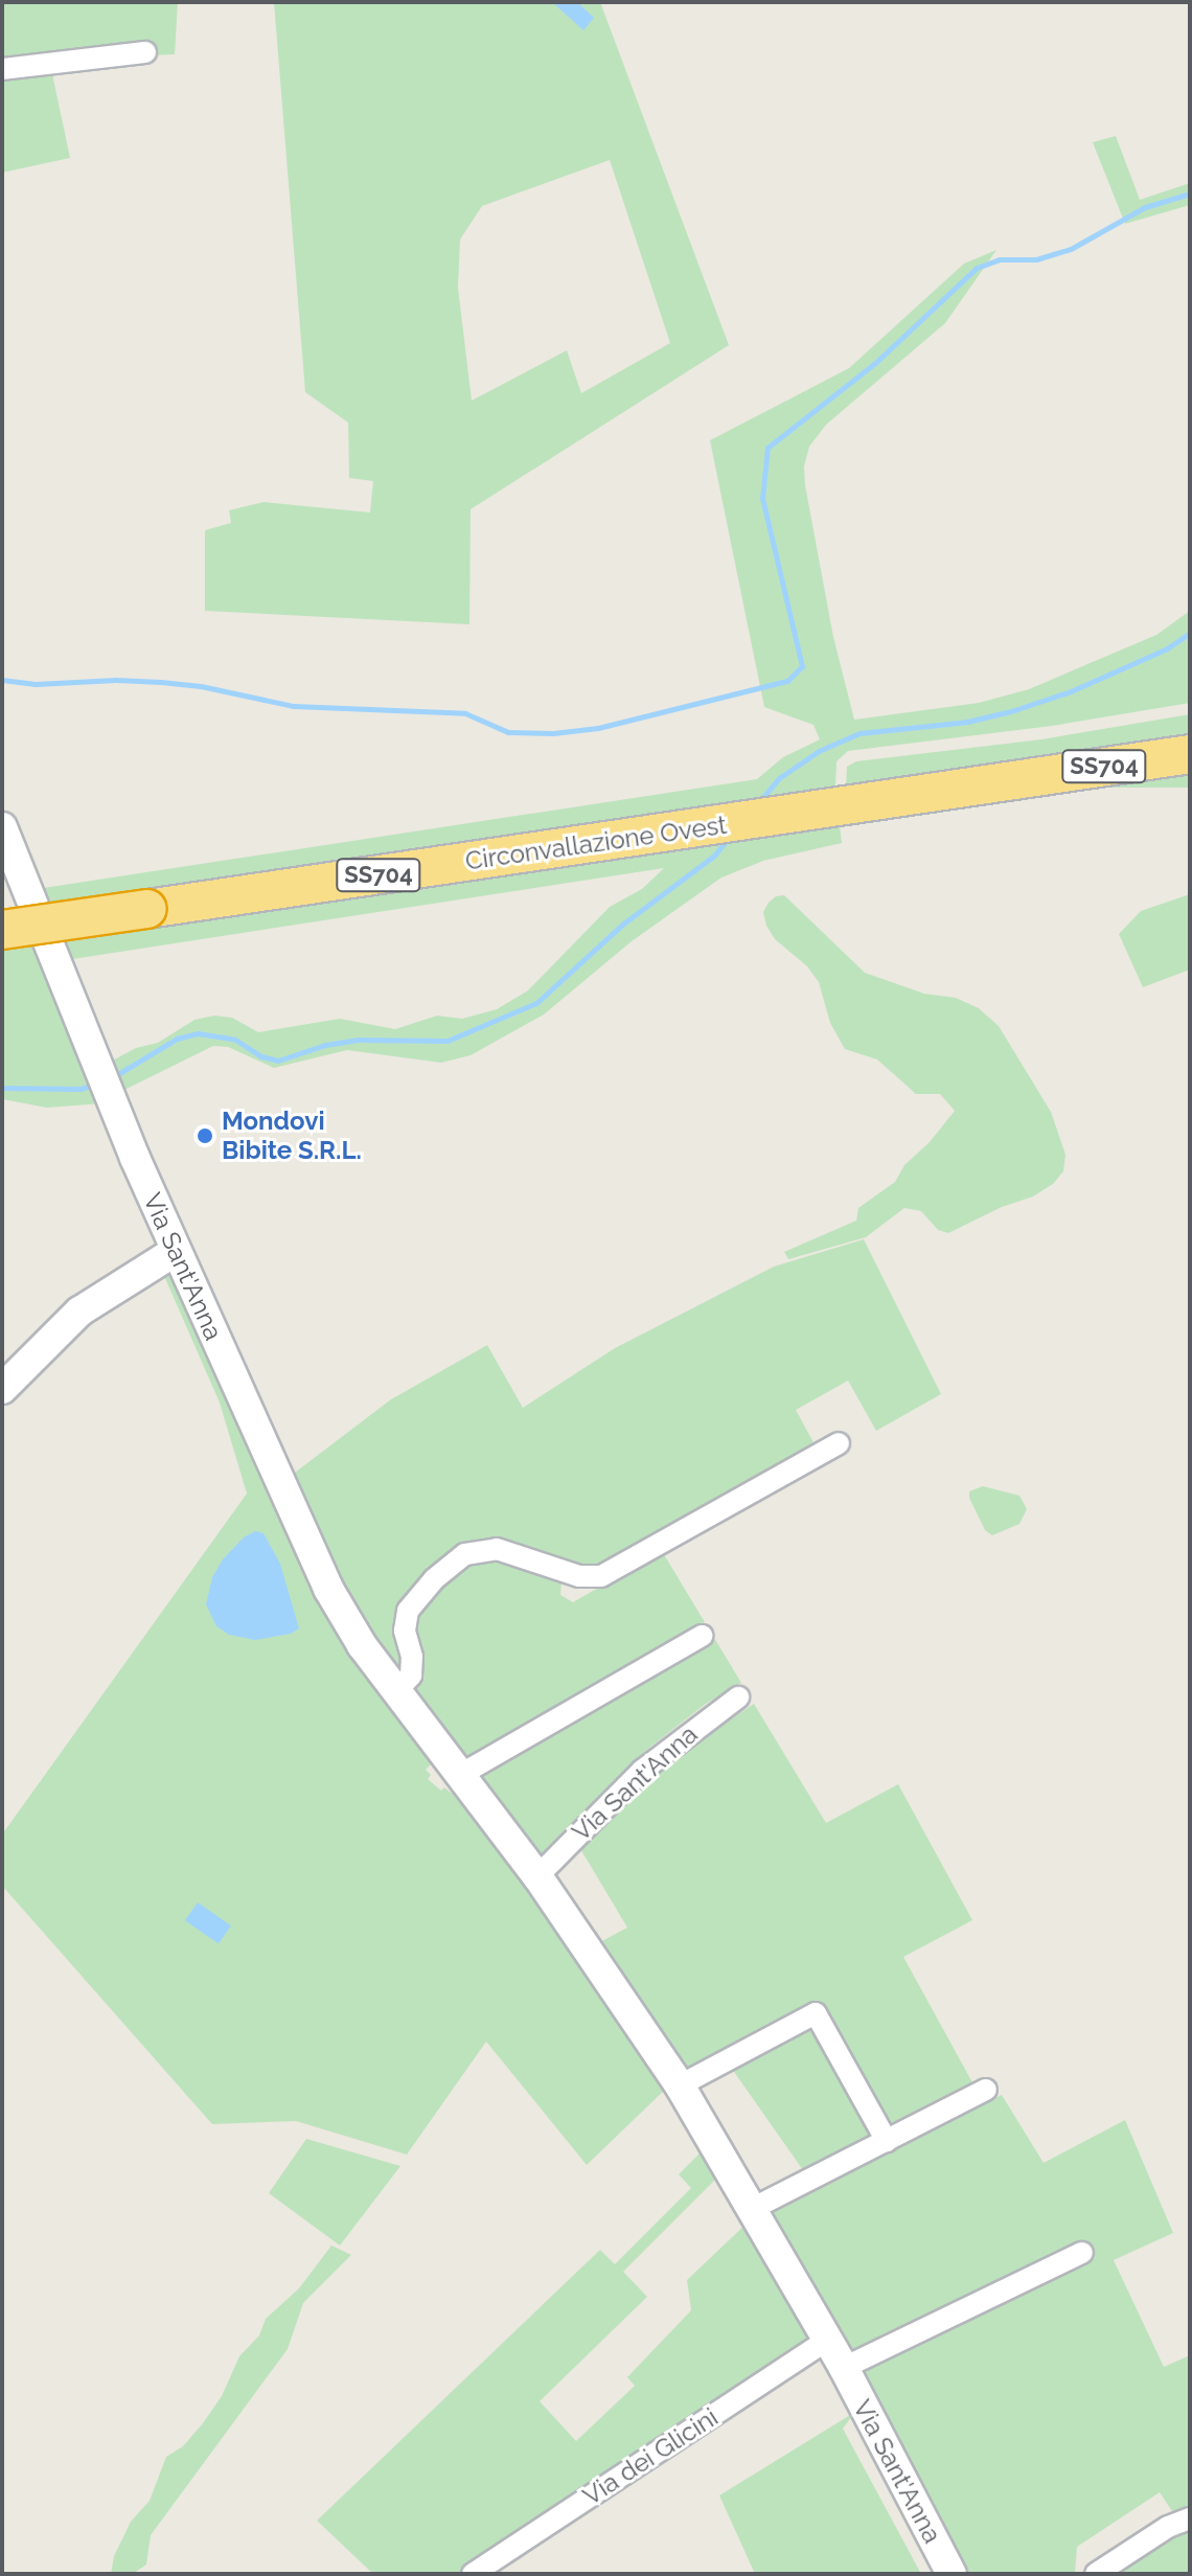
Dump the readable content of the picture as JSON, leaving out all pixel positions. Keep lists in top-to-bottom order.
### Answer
{
  "streets": {
    "highway": ["SS704", "Circonvallazione Ovest"],
    "street": ["Via Sant'Anna", "Via dei Glicini"]
  },
  "crossings": [
    ["Via Sant'Anna", "Via dei Glicini"]
  ],
  "places": ["Mondovi Bibite S.R.L."]
}
